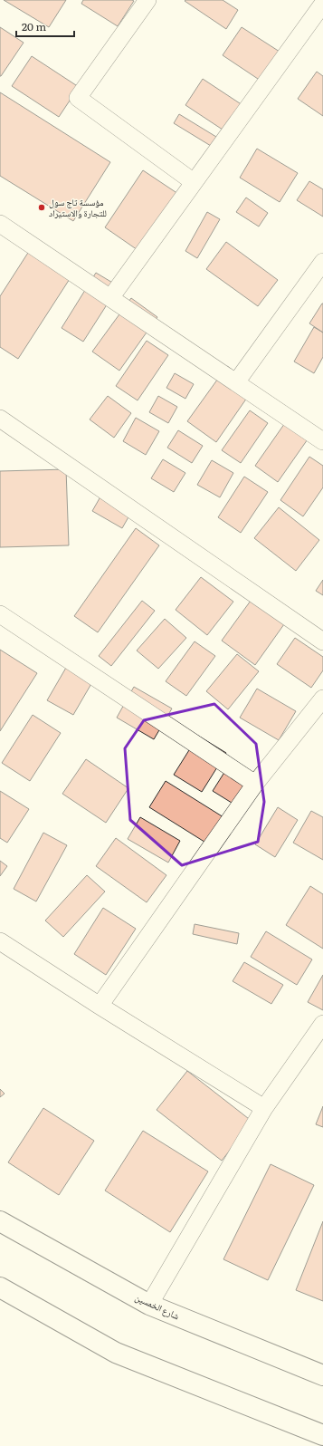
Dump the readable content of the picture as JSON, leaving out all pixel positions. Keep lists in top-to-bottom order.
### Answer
{
  "streets": {
    "main road": ["شارع الخمسين"]
  },
  "places": ["مؤسسة تاج سول للتجارة والاستيراد"],
  "scale_bar": "20 m"
}
